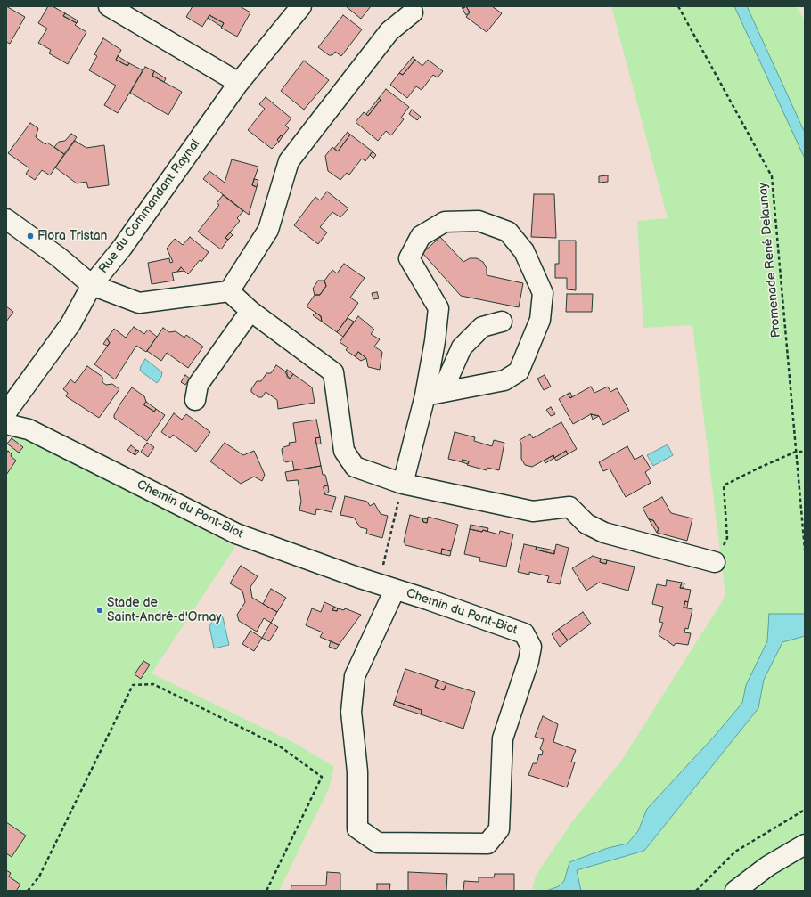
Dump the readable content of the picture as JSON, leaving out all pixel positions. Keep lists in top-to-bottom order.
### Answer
{
  "streets": {
    "street": ["Rue du Commandant Raynal", "Chemin du Pont-Biot"],
    "path": ["Promenade René Delaunay"]
  },
  "places": ["Flora Tristan", "Stade de Saint-André-d'Ornay"]
}
